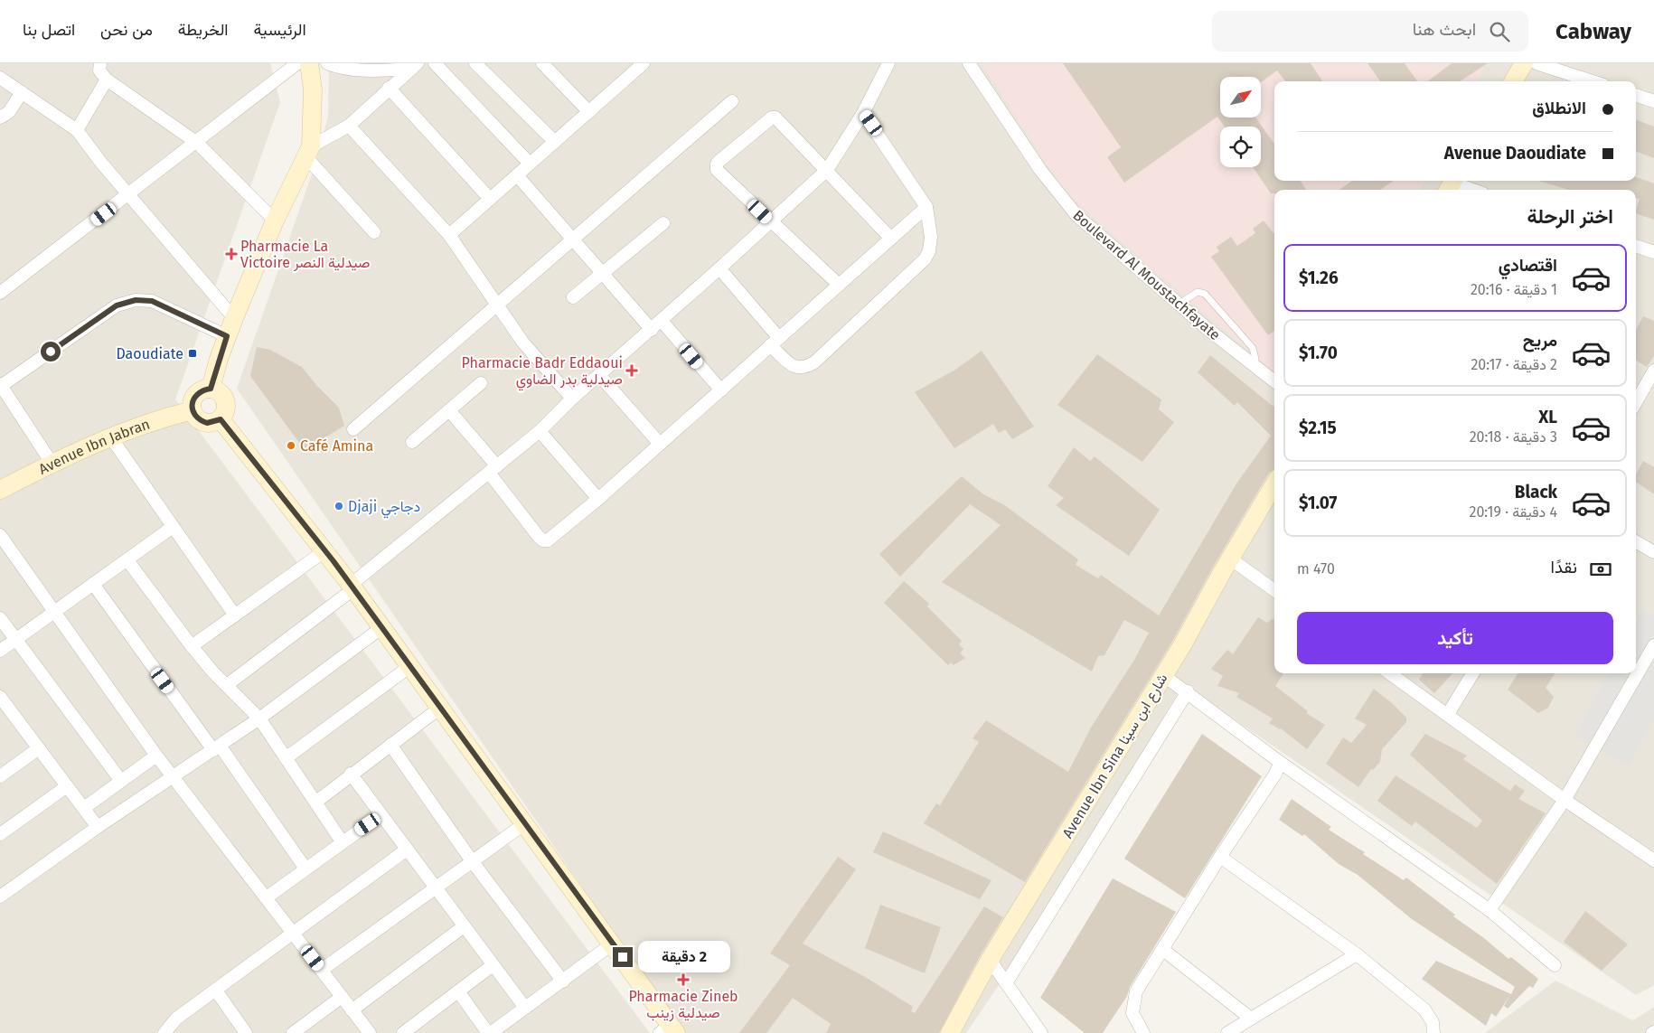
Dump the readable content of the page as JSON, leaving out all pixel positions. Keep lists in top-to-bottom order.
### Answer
{
  "streets": {
    "street": ["Boulevard Al Moustachfayate", "Avenue Ibn Jabran", "Avenue Ibn Sina شارع ابن سينا"]
  },
  "places": {
    "health": ["Pharmacie La Victoire صيدلية النصر", "Pharmacie Badr Eddaoui صيدلية بدر الضاوي", "Pharmacie Zineb صيدلية زينب"],
    "transit": ["Daoudiate"],
    "other": ["Café Amina", "Djaji دجاجي"]
  },
  "north": "top right",
  "page": {
    "header": "Cabway",
    "search": "ابحث هنا",
    "nav": [
      "الرئيسية",
      "الخريطة",
      "من نحن",
      "اتصل بنا"
    ],
    "banner": ["الانطلاق", "Avenue Daoudiate"],
    "heading": "اختر الرحلة",
    "list": [
      {
        "name": "اقتصادي",
        "note": "1 دقيقة · 20:16",
        "value": "$1.26"
      },
      {
        "name": "مريح",
        "note": "2 دقيقة · 20:17",
        "value": "$1.70"
      },
      {
        "name": "XL",
        "note": "3 دقيقة · 20:18",
        "value": "$2.15"
      },
      {
        "name": "Black",
        "note": "4 دقيقة · 20:19",
        "value": "$1.07"
      }
    ],
    "pay": ["نقدًا", "470 m"],
    "buttons": "تأكيد",
    "bubble": "2 دقيقة"
  }
}
